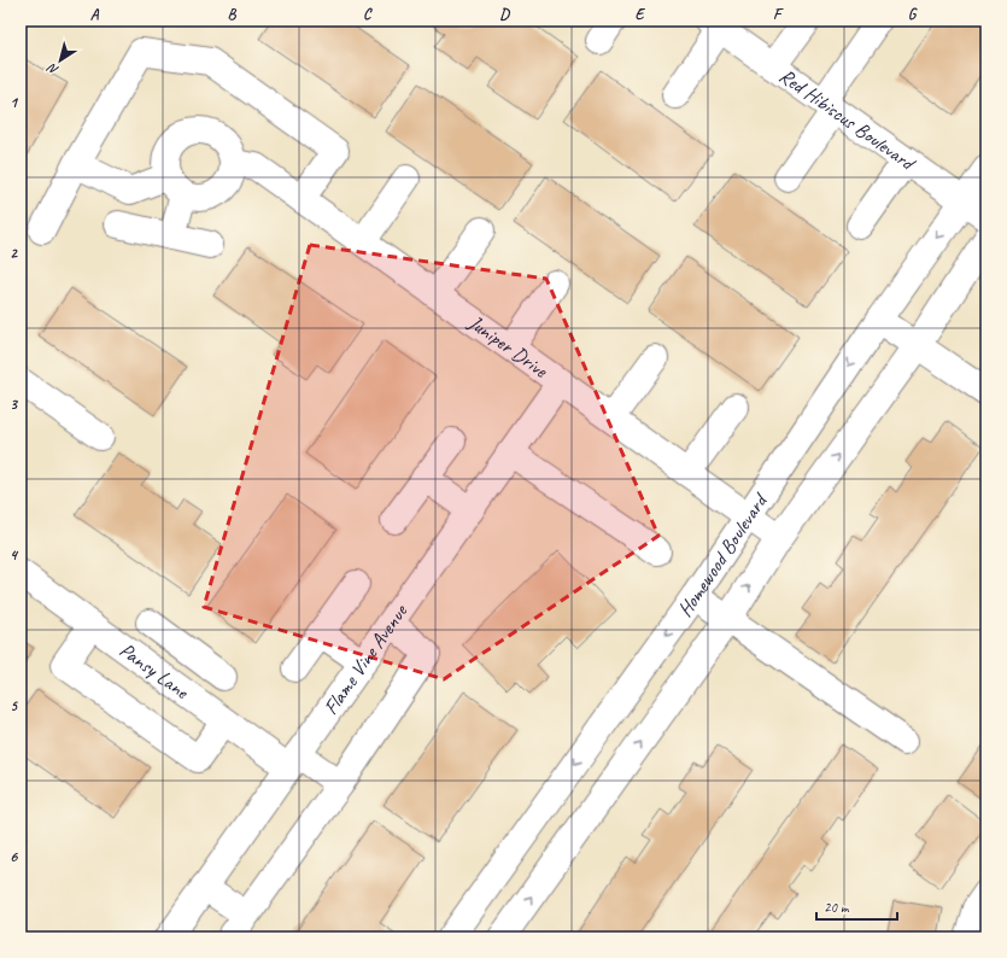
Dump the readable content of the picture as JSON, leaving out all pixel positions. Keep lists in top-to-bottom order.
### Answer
{
  "streets": {
    "street": [
      "Red Hibiscus Boulevard",
      "Juniper Drive",
      "Homewood Boulevard",
      "Flame Vine Avenue",
      "Pansy Lane"
    ]
  },
  "crossings": [
    ["Red Hibiscus Boulevard", "Homewood Boulevard"],
    ["Juniper Drive", "Homewood Boulevard"],
    ["Juniper Drive", "Flame Vine Avenue"],
    ["Flame Vine Avenue", "Pansy Lane"]
  ],
  "scale_bar": "20 m",
  "north": "bottom left",
  "grid": {
    "columns": [
      "A",
      "B",
      "C",
      "D",
      "E",
      "F",
      "G"
    ],
    "rows": [
      "1",
      "2",
      "3",
      "4",
      "5",
      "6"
    ]
  }
}
